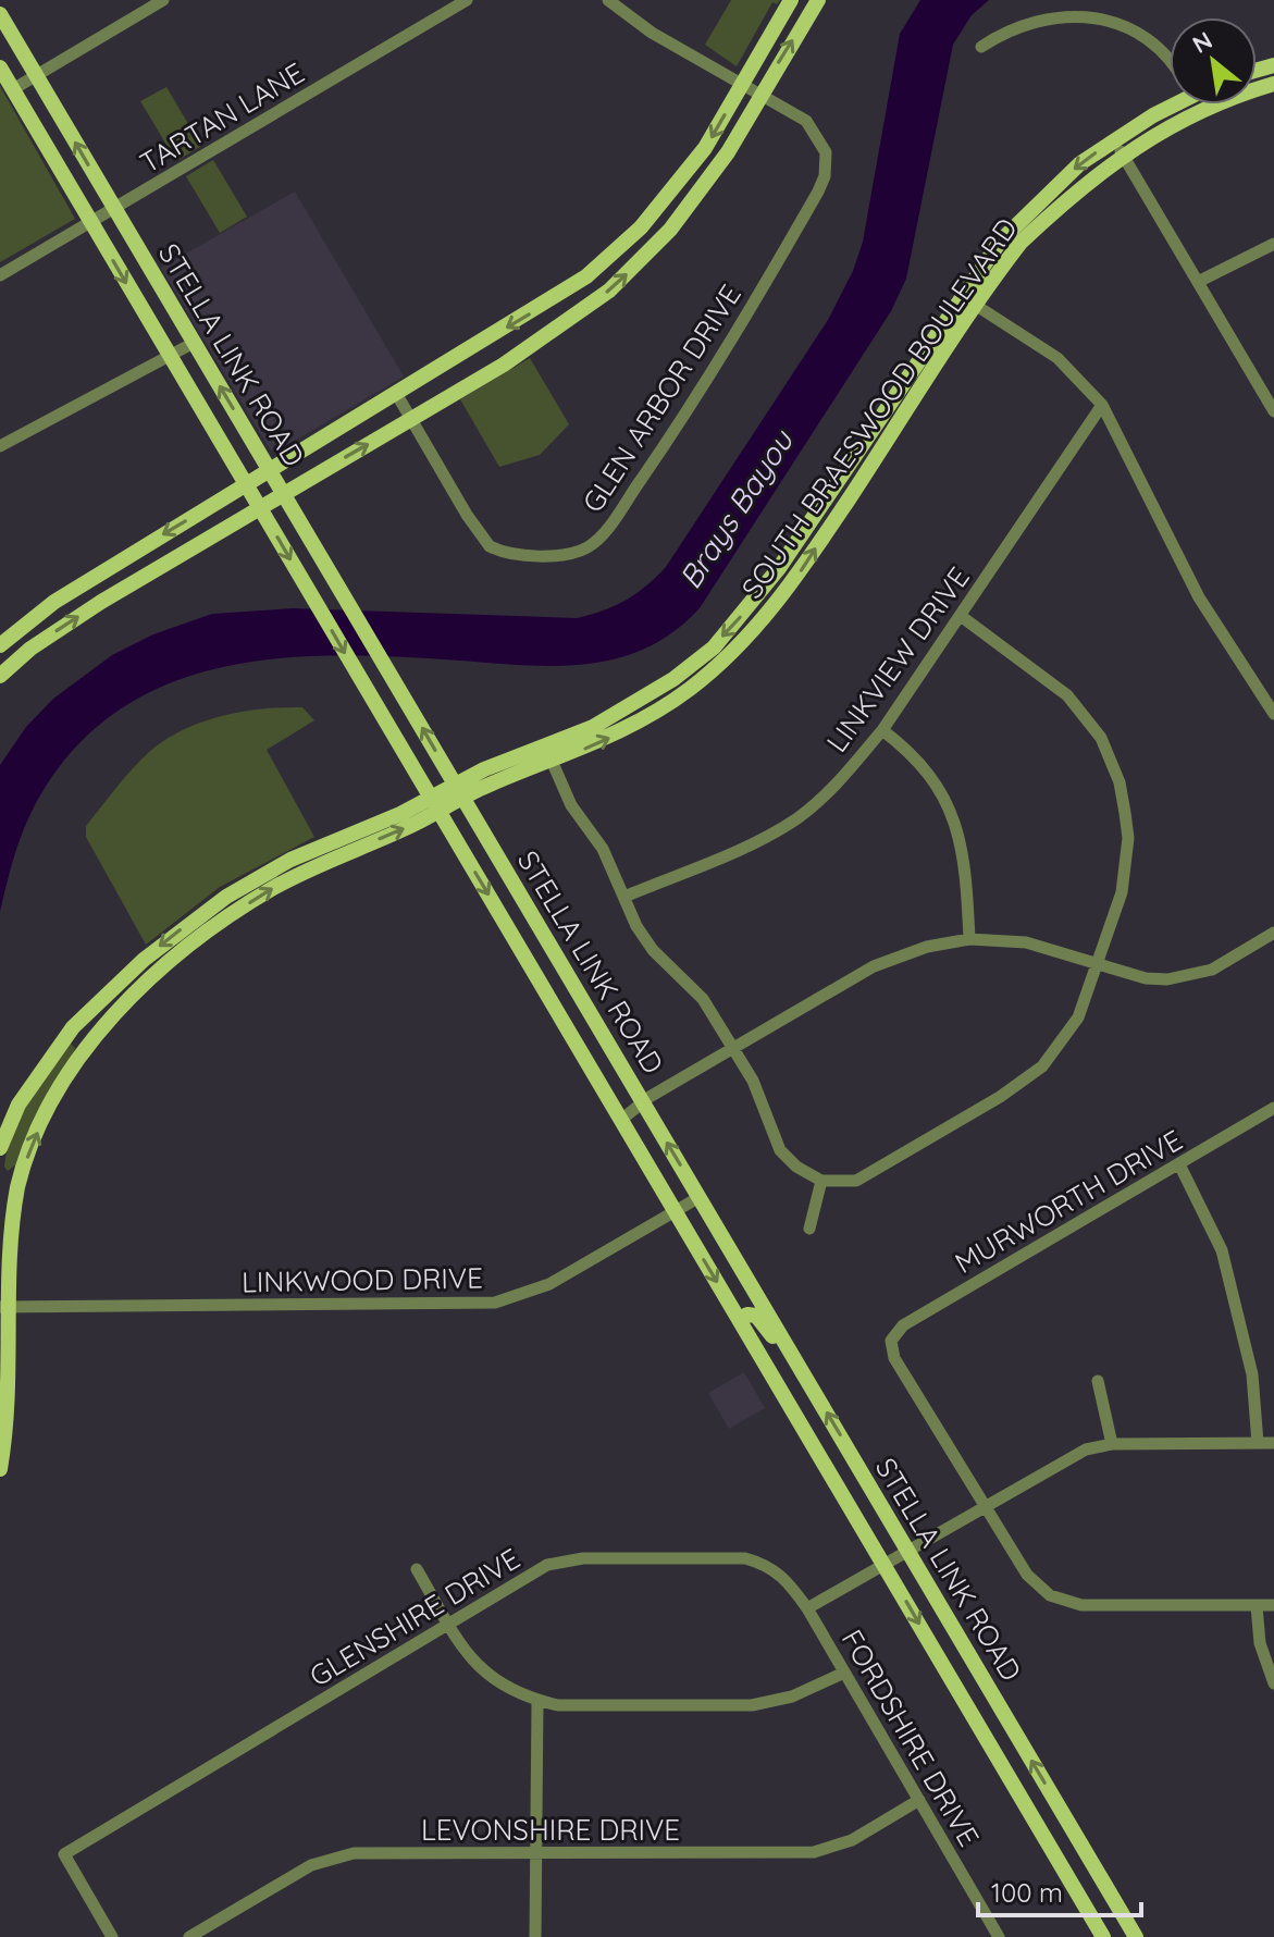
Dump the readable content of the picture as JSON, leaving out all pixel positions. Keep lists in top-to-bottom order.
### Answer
{
  "streets": {
    "main road": ["STELLA LINK ROAD", "SOUTH BRAESWOOD BOULEVARD"],
    "street": [
      "TARTAN LANE",
      "GLEN ARBOR DRIVE",
      "LINKVIEW DRIVE",
      "MURWORTH DRIVE",
      "LINKWOOD DRIVE",
      "GLENSHIRE DRIVE",
      "FORDSHIRE DRIVE",
      "LEVONSHIRE DRIVE"
    ]
  },
  "crossings": [
    ["TARTAN LANE", "STELLA LINK ROAD"],
    ["STELLA LINK ROAD", "SOUTH BRAESWOOD BOULEVARD"],
    ["STELLA LINK ROAD", "LINKWOOD DRIVE"],
    ["SOUTH BRAESWOOD BOULEVARD", "LINKWOOD DRIVE"],
    ["GLENSHIRE DRIVE", "FORDSHIRE DRIVE"],
    ["FORDSHIRE DRIVE", "LEVONSHIRE DRIVE"]
  ],
  "water": ["Brays Bayou"],
  "scale_bar": "100 m",
  "north": "top left"
}
